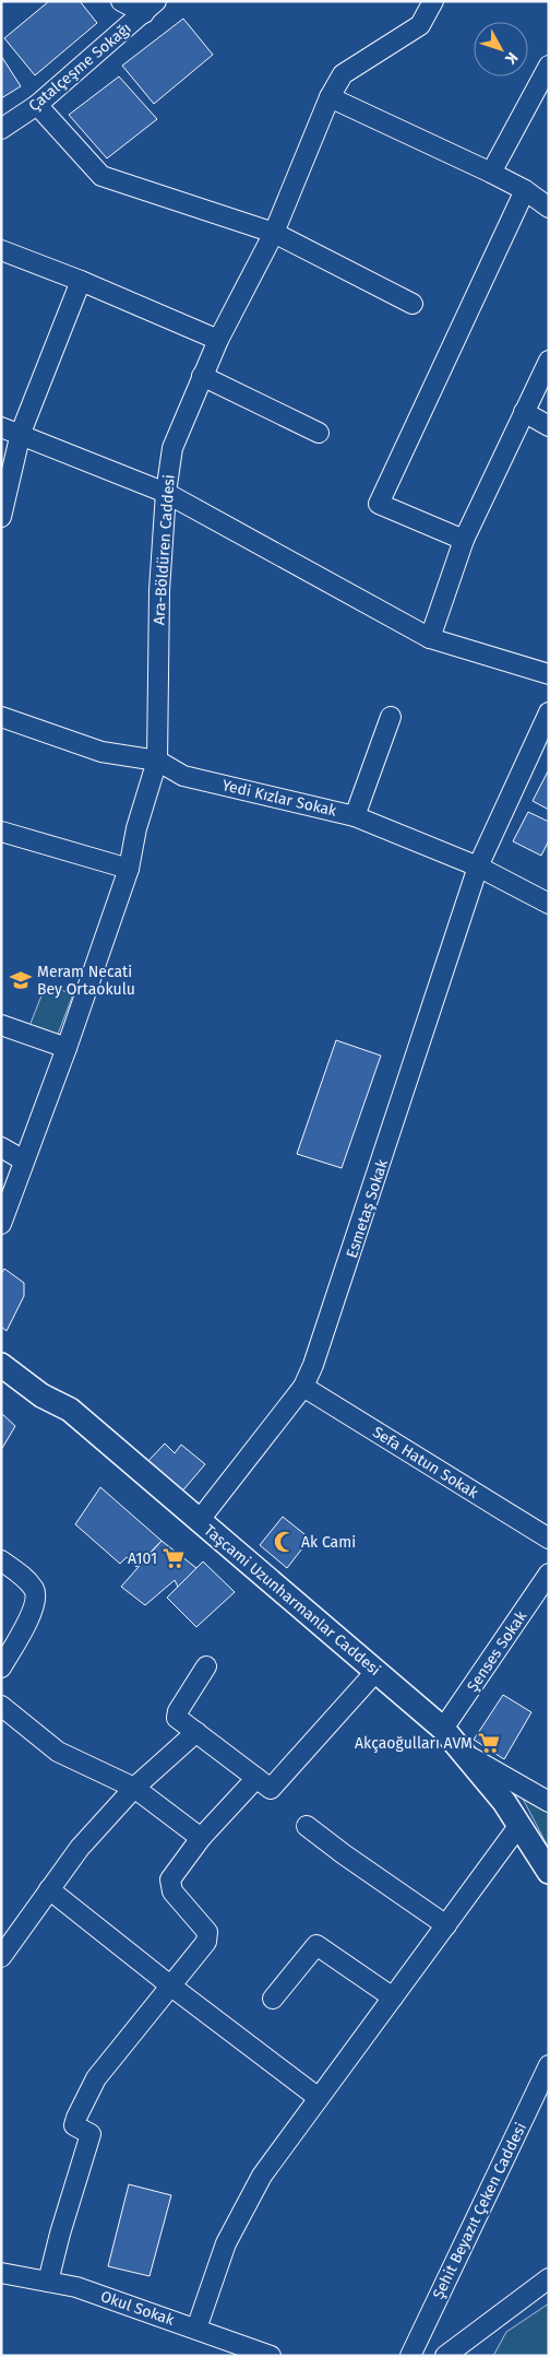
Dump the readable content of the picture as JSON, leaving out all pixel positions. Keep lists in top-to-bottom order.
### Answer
{
  "streets": {
    "main road": ["Taşcami Uzunharmanlar Caddesi"],
    "street": [
      "Çatalçeşme Sokağı",
      "Ara-Böldüren Caddesi",
      "Yedi Kızlar Sokak",
      "Esmetaş Sokak",
      "Sefa Hatun Sokak",
      "Şenses Sokak",
      "Şehit Beyazıt Çeken Caddesi",
      "Okul Sokak"
    ]
  },
  "crossings": [
    ["Ara-Böldüren Caddesi", "Yedi Kızlar Sokak"],
    ["Yedi Kızlar Sokak", "Esmetaş Sokak"],
    ["Esmetaş Sokak", "Sefa Hatun Sokak"],
    ["Esmetaş Sokak", "Taşcami Uzunharmanlar Caddesi"],
    ["Taşcami Uzunharmanlar Caddesi", "Şenses Sokak"]
  ],
  "places": {
    "school or university": ["Meram Necati Bey Ortaokulu"],
    "mosque": ["Ak Cami"],
    "supermarket": ["A101", "Akçaoğulları AVM"]
  },
  "north": "bottom right"
}
